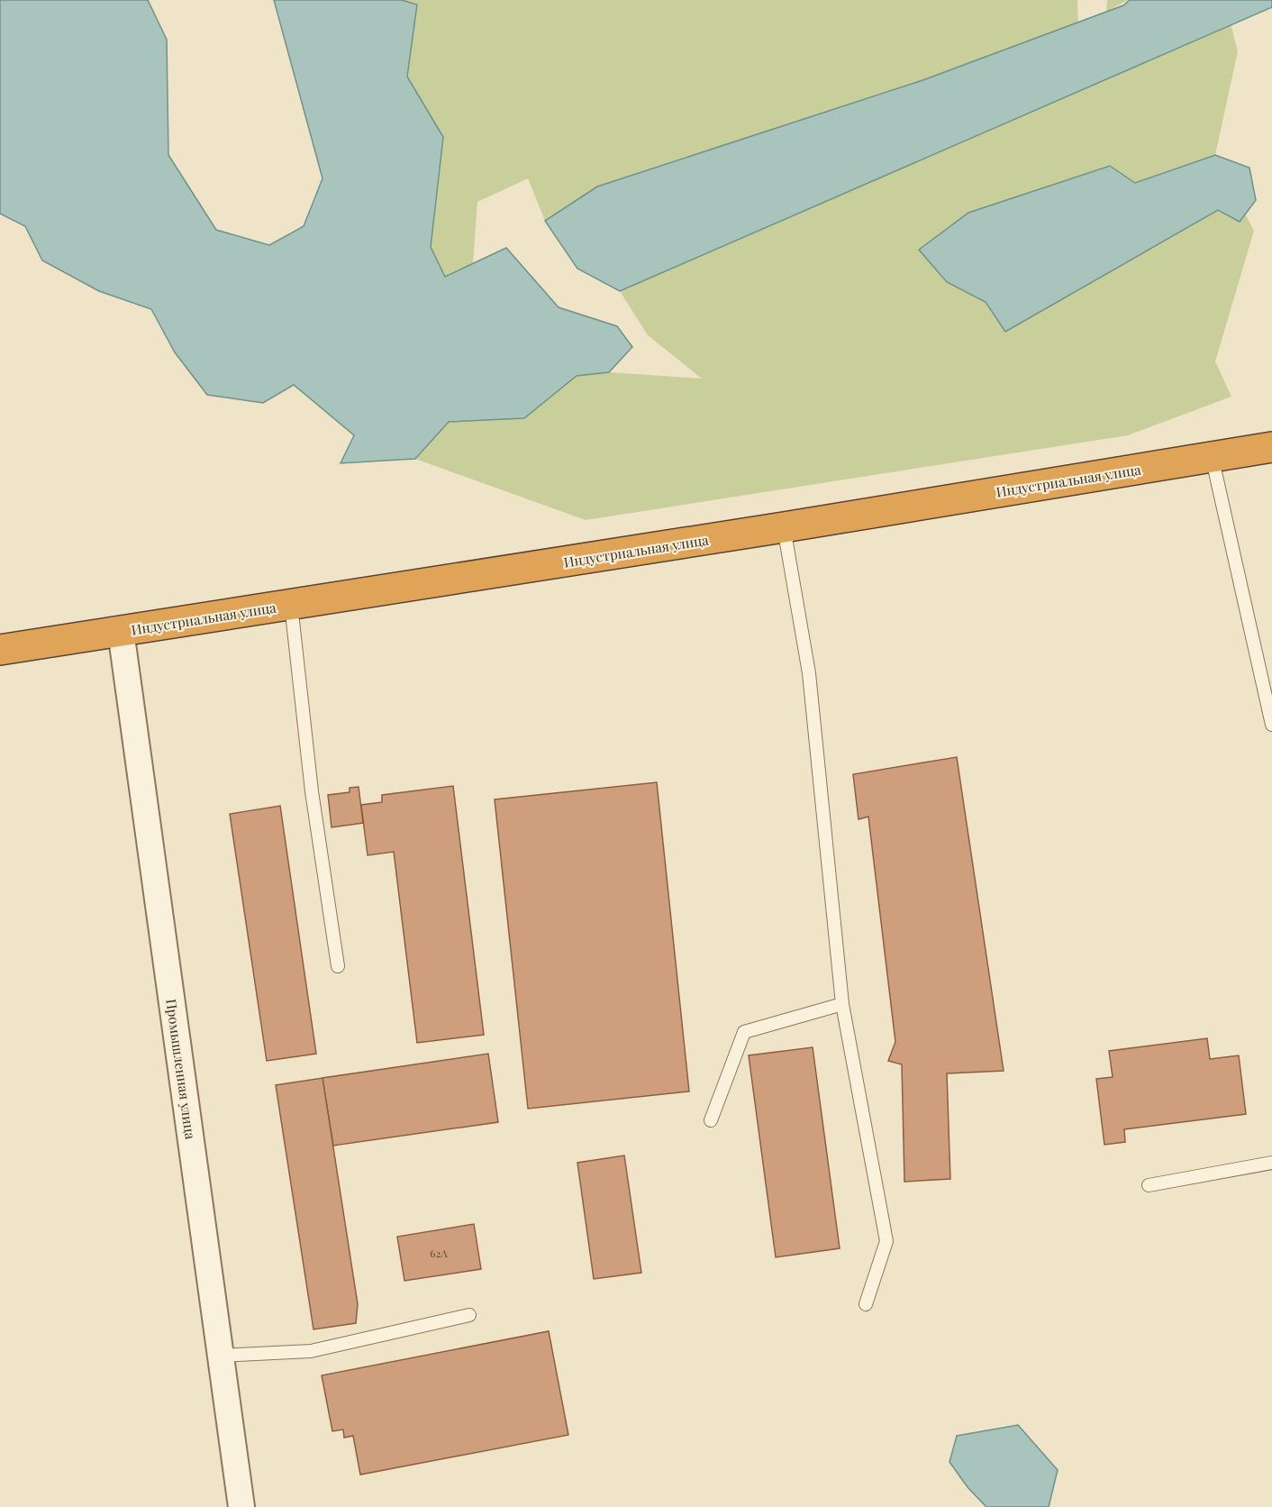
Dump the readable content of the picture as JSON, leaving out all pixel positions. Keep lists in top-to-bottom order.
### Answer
{
  "streets": {
    "highway": ["Индустриальная улица"],
    "street": ["Промышленная улица"]
  },
  "crossings": [
    ["Индустриальная улица", "Промышленная улица"]
  ],
  "house_numbers": ["62А"]
}
